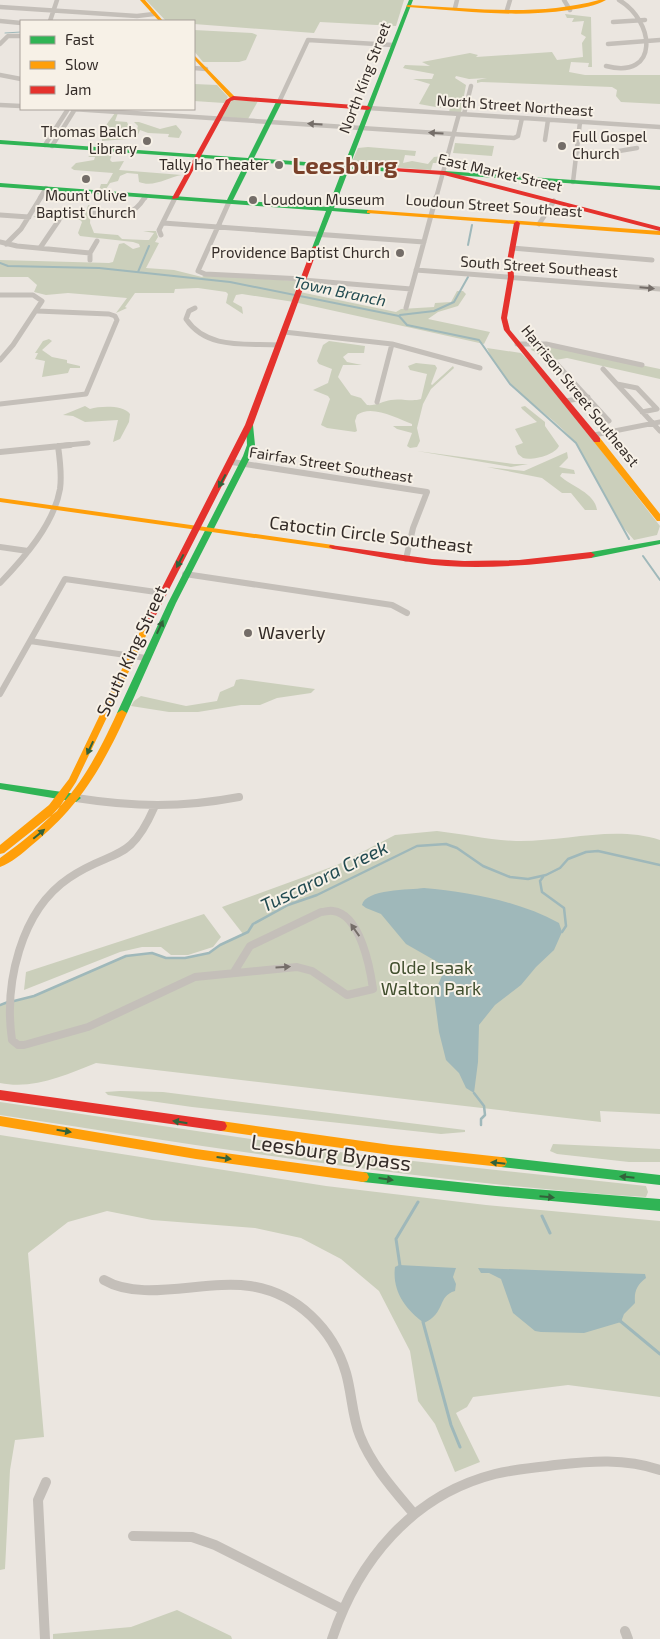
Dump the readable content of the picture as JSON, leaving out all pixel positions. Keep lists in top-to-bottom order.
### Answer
{
  "streets": {
    "main road": [
      "North King Street",
      "East Market Street",
      "Loudoun Street Southeast",
      "Harrison Street Southeast",
      "Catoctin Circle Southeast",
      "South King Street",
      "Leesburg Bypass"
    ],
    "street": ["North Street Northeast", "South Street Southeast", "Fairfax Street Southeast"]
  },
  "crossings": [
    ["North King Street", "North Street Northeast"],
    ["North King Street", "East Market Street"],
    ["North King Street", "South King Street"],
    ["East Market Street", "Loudoun Street Southeast"],
    ["East Market Street", "South King Street"],
    ["Loudoun Street Southeast", "Harrison Street Southeast"],
    ["Loudoun Street Southeast", "South King Street"],
    ["South Street Southeast", "Harrison Street Southeast"],
    ["Fairfax Street Southeast", "Catoctin Circle Southeast"],
    ["Fairfax Street Southeast", "South King Street"],
    ["Catoctin Circle Southeast", "South King Street"]
  ],
  "districts": ["Leesburg"],
  "water": ["Town Branch", "Tuscarora Creek"],
  "parks": ["Olde Isaak Walton Park"],
  "places": [
    "Thomas Balch Library",
    "Full Gospel Church",
    "Tally Ho Theater",
    "Mount Olive Baptist Church",
    "Loudoun Museum",
    "Providence Baptist Church",
    "Waverly"
  ],
  "legend": ["Fast", "Slow", "Jam"]
}
